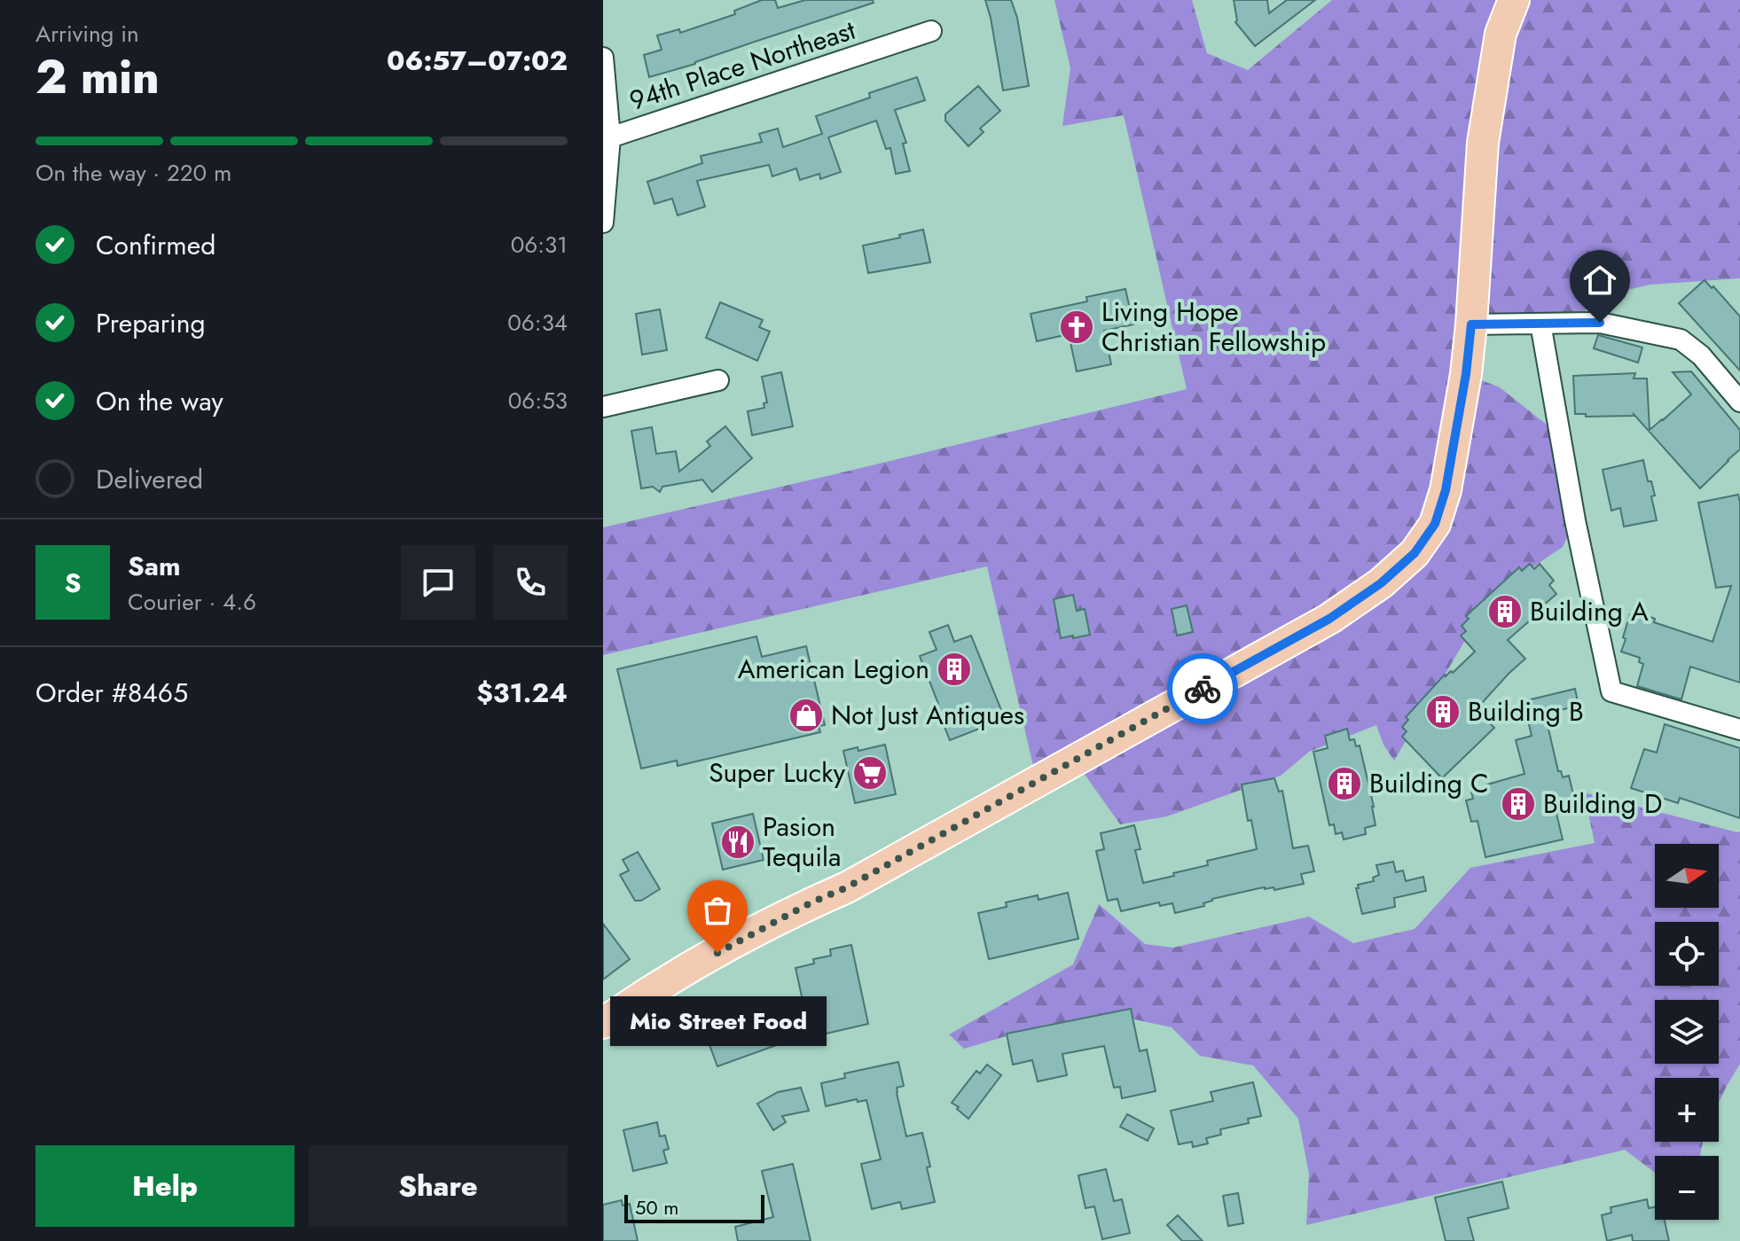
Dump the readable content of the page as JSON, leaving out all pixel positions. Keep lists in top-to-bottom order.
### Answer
{
  "streets": {
    "street": ["94th Place Northeast"]
  },
  "places": {
    "church": ["Living Hope Christian Fellowship"],
    "building": [
      "Building A",
      "American Legion",
      "Building B",
      "Building C",
      "Building D"
    ],
    "shop": ["Not Just Antiques"],
    "supermarket": ["Super Lucky"],
    "restaurant": ["Pasion Tequila"],
    "other": ["Mio Street Food"]
  },
  "scale_bar": "50 m",
  "north": "right",
  "page": {
    "heading": ["2 min", "Arriving in", "06:57–07:02"],
    "panel": [
      "Sam",
      "Courier · 4.6",
      "Order #8465",
      "$31.24"
    ],
    "bar": "On the way · 220 m",
    "list": [
      ["Confirmed", "06:31"],
      ["Preparing", "06:34"],
      ["On the way", "06:53"],
      "Delivered"
    ],
    "round": "S",
    "map_buttons": ["+", "−"],
    "bubble": "Mio Street Food",
    "buttons": ["Help", "Share"],
    "scale": "50 m"
  }
}
